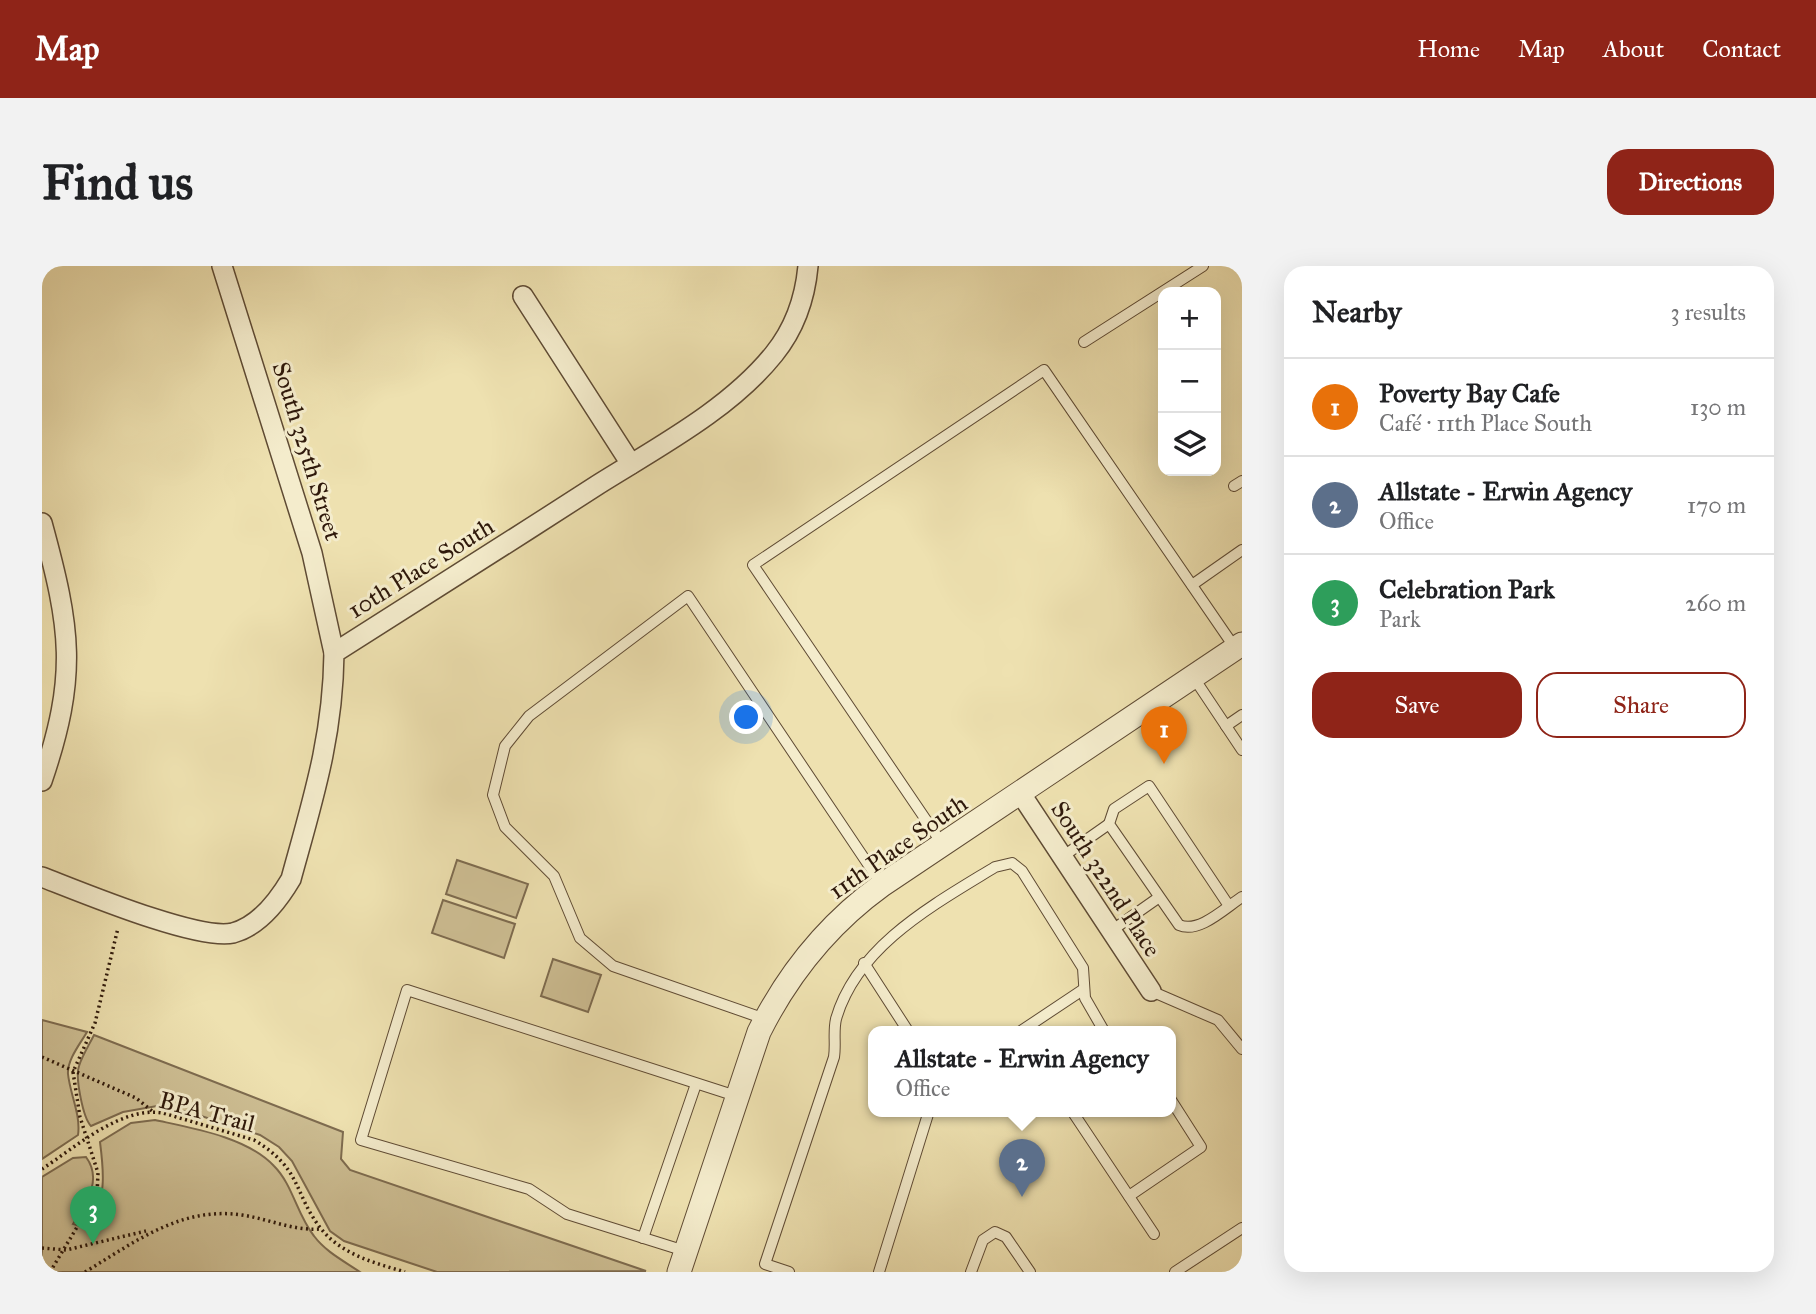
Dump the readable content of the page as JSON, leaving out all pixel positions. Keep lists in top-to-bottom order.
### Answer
{
  "streets": {
    "street": [
      "South 325th Street",
      "10th Place South",
      "11th Place South",
      "South 322nd Place"
    ],
    "path": ["BPA Trail"]
  },
  "crossings": [
    ["South 325th Street", "10th Place South"],
    ["11th Place South", "South 322nd Place"]
  ],
  "page": {
    "header": "Map",
    "nav": [
      "Home",
      "Map",
      "About",
      "Contact"
    ],
    "buttons": [
      "Directions",
      ["Save", "Share"]
    ],
    "title": "Find us",
    "heading": ["Nearby", "3 results"],
    "map_buttons": ["+", "−"],
    "list": [
      {
        "mark": "1",
        "name": "Poverty Bay Cafe",
        "note": "Café · 11th Place South",
        "value": "130 m"
      },
      {
        "mark": "2",
        "name": "Allstate - Erwin Agency",
        "note": "Office",
        "value": "170 m"
      },
      {
        "mark": "3",
        "name": "Celebration Park",
        "note": "Park",
        "value": "260 m"
      }
    ],
    "pins": ["1", "2", "3"],
    "popup": ["Allstate - Erwin Agency", "Office"]
  }
}
